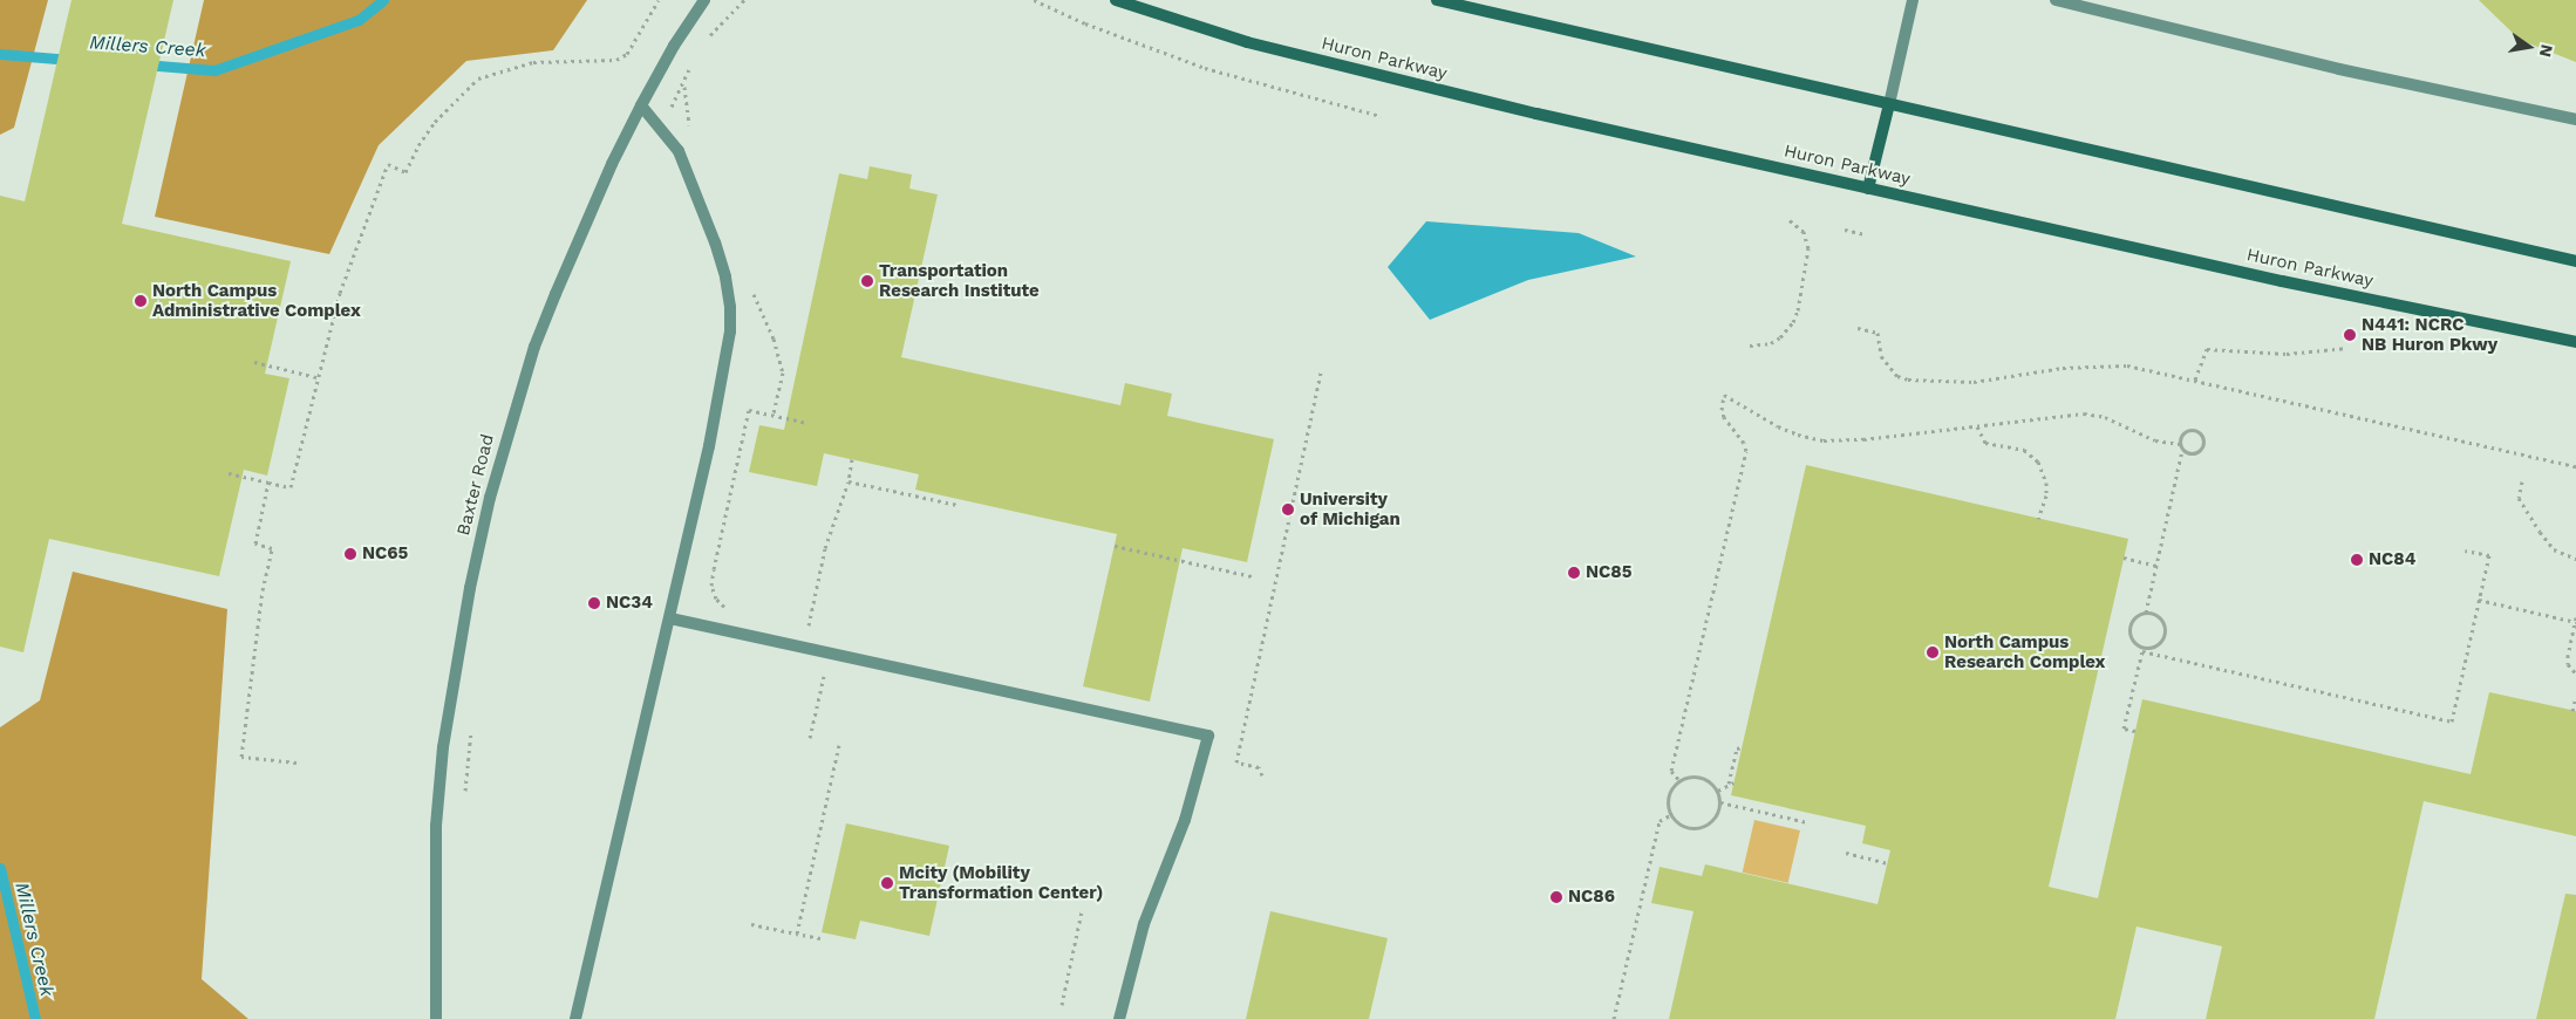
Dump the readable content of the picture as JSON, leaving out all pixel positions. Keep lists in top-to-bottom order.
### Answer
{
  "streets": {
    "main road": ["Huron Parkway"],
    "street": ["Baxter Road"]
  },
  "water": ["Millers Creek"],
  "places": [
    "Transportation Research Institute",
    "North Campus Administrative Complex",
    "N441: NCRC NB Huron Pkwy",
    "University of Michigan",
    "NC65",
    "NC84",
    "NC85",
    "NC34",
    "North Campus Research Complex",
    "Mcity (Mobility Transformation Center)",
    "NC86"
  ],
  "north": "right"
}
